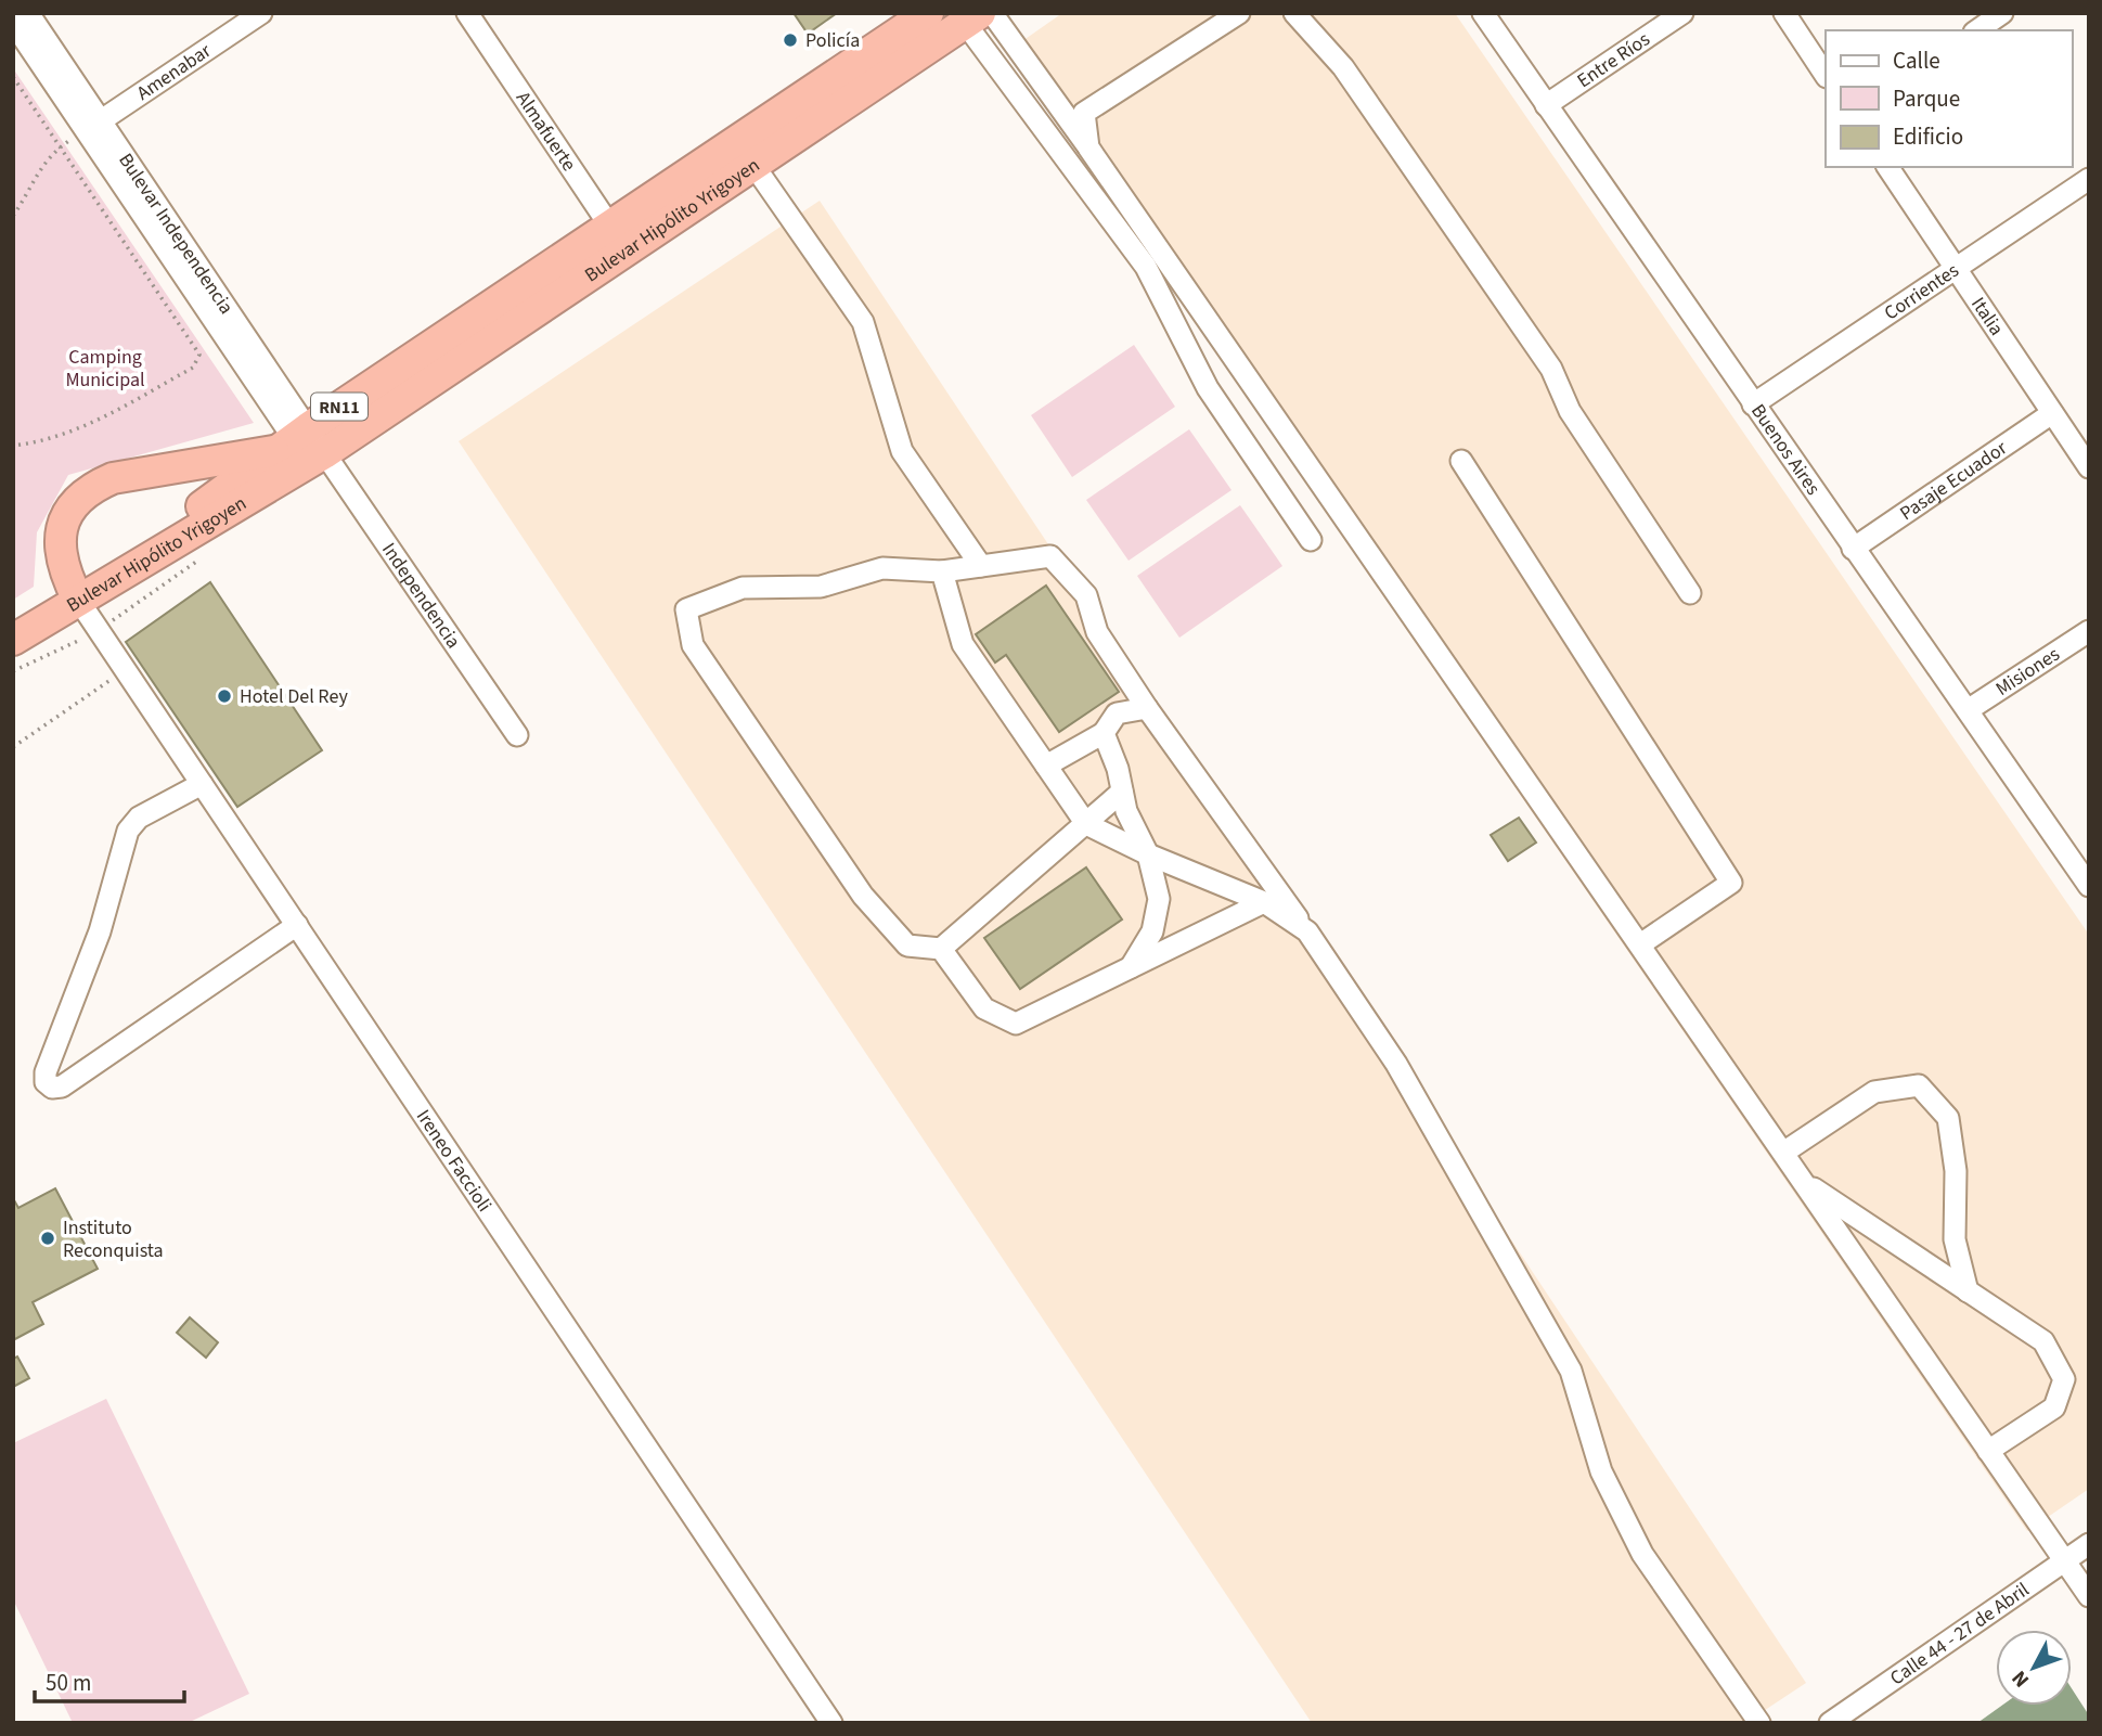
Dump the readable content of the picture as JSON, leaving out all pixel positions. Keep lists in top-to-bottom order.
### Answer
{
  "streets": {
    "highway": ["Bulevar Hipólito Yrigoyen", "RN11"],
    "street": [
      "Entre Ríos",
      "Amenabar",
      "Almafuerte",
      "Bulevar Independencia",
      "Corrientes",
      "Italia",
      "Buenos Aires",
      "Pasaje Ecuador",
      "Independencia",
      "Misiones",
      "Ireneo Faccioli",
      "Calle 44 - 27 de Abril"
    ]
  },
  "crossings": [
    ["Entre Ríos", "Buenos Aires"],
    ["Amenabar", "Bulevar Independencia"],
    ["Almafuerte", "Bulevar Hipólito Yrigoyen"],
    ["Bulevar Hipólito Yrigoyen", "Bulevar Independencia"],
    ["Bulevar Hipólito Yrigoyen", "RN11"],
    ["Bulevar Hipólito Yrigoyen", "Independencia"],
    ["Bulevar Hipólito Yrigoyen", "Ireneo Faccioli"],
    ["Bulevar Independencia", "RN11"],
    ["Bulevar Independencia", "Independencia"],
    ["Corrientes", "Italia"],
    ["Corrientes", "Buenos Aires"],
    ["Italia", "Pasaje Ecuador"],
    ["RN11", "Independencia"],
    ["RN11", "Ireneo Faccioli"],
    ["Buenos Aires", "Pasaje Ecuador"],
    ["Buenos Aires", "Misiones"]
  ],
  "parks": ["Camping Municipal"],
  "places": ["Policía", "Hotel Del Rey", "Instituto Reconquista"],
  "legend": ["Calle", "Parque", "Edificio"],
  "scale_bar": "50 m",
  "north": "bottom left"
}
